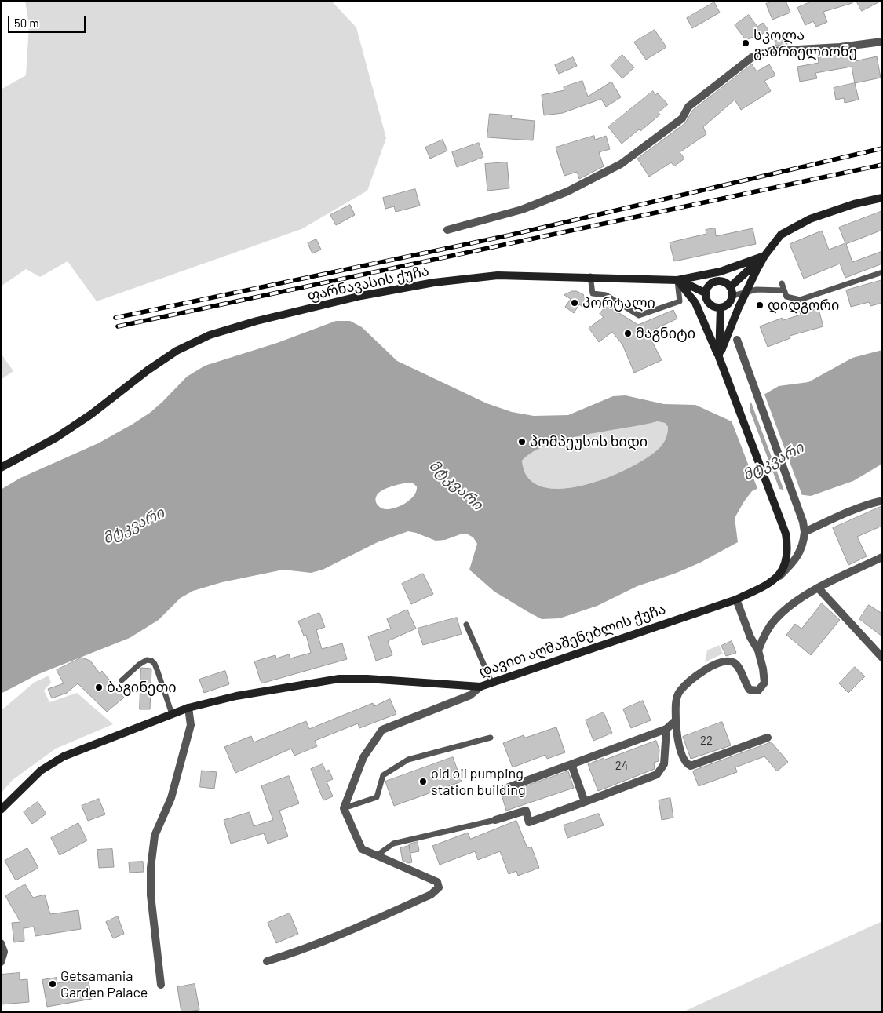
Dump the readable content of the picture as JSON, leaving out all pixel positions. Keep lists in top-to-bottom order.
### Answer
{
  "streets": {
    "main road": ["ფარნავასის ქუჩა", "დავით აღმაშენებლის ქუჩა"]
  },
  "water": ["მტკვარი"],
  "places": [
    "სკოლა გაბრიელიონე",
    "პორტალი",
    "დიდგორი",
    "მაგნიტი",
    "პომპეუსის ხიდი",
    "ბაგინეთი",
    "old oil pumping station building",
    "Getsamania Garden Palace"
  ],
  "house_numbers": ["22", "24"],
  "scale_bar": "50 m"
}
